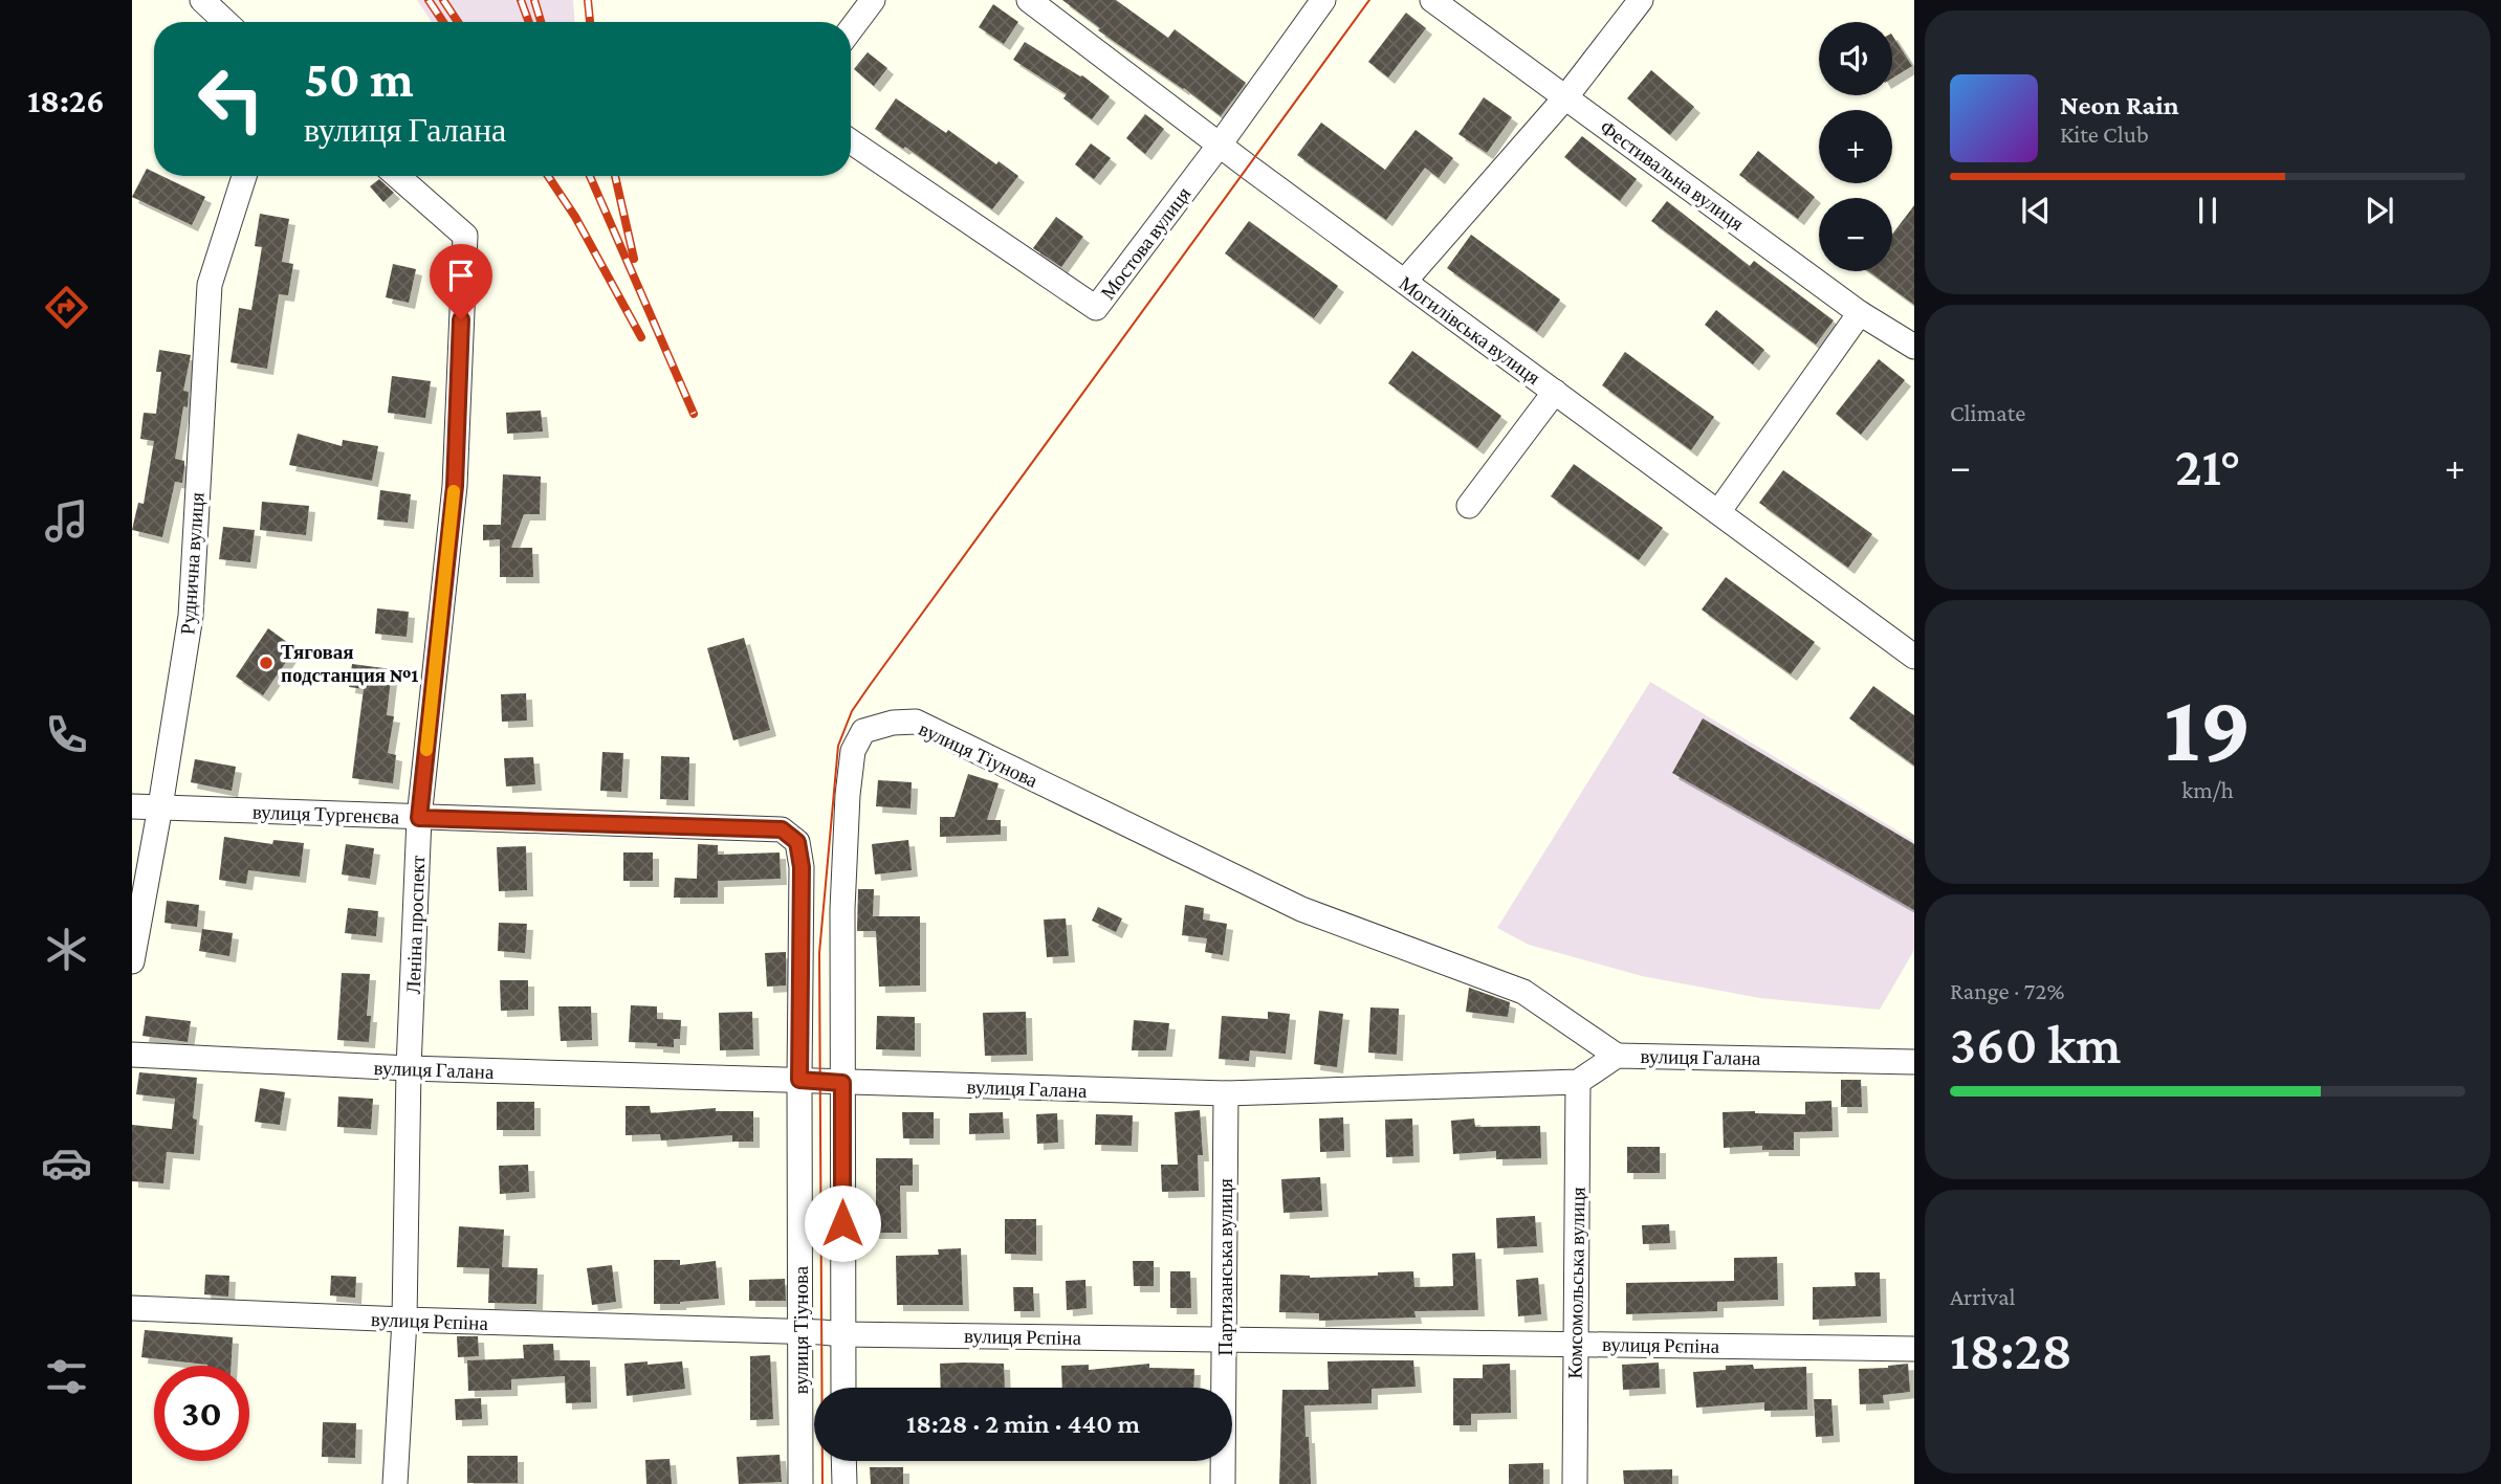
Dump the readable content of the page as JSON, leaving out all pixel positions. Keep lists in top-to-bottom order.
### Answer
{
  "streets": {
    "street": [
      "Фестивальна вулиця",
      "Мостова вулиця",
      "Могилівська вулиця",
      "Руднична вулиця",
      "вулиця Тіунова",
      "вулиця Тургенєва",
      "Леніна проспект",
      "вулиця Галана",
      "Партизанська вулиця",
      "Комсомольська вулиця",
      "вулиця Рєпіна"
    ]
  },
  "crossings": [
    ["Мостова вулиця", "Могилівська вулиця"],
    ["Руднична вулиця", "вулиця Тургенєва"],
    ["вулиця Тіунова", "вулиця Тургенєва"],
    ["вулиця Тіунова", "вулиця Галана"],
    ["вулиця Тіунова", "вулиця Рєпіна"],
    ["вулиця Тургенєва", "Леніна проспект"],
    ["Леніна проспект", "вулиця Галана"],
    ["Леніна проспект", "вулиця Рєпіна"],
    ["вулиця Галана", "Партизанська вулиця"],
    ["вулиця Галана", "Комсомольська вулиця"],
    ["Партизанська вулиця", "вулиця Рєпіна"],
    ["Комсомольська вулиця", "вулиця Рєпіна"]
  ],
  "places": ["Тяговая подстанция №1"],
  "page": {
    "tabs": "18:26",
    "map_buttons": ["+", "−"],
    "turn": ["50 m", "вулиця Галана"],
    "song": ["Neon Rain", "Kite Club"],
    "tile": [
      "Climate",
      ["19", "km/h"],
      ["Range · 72%", "360 km"],
      ["Arrival", "18:28"]
    ],
    "heat": ["−", "21°", "+"],
    "limit": "30",
    "trip": "18:28 · 2 min · 440 m"
  }
}
